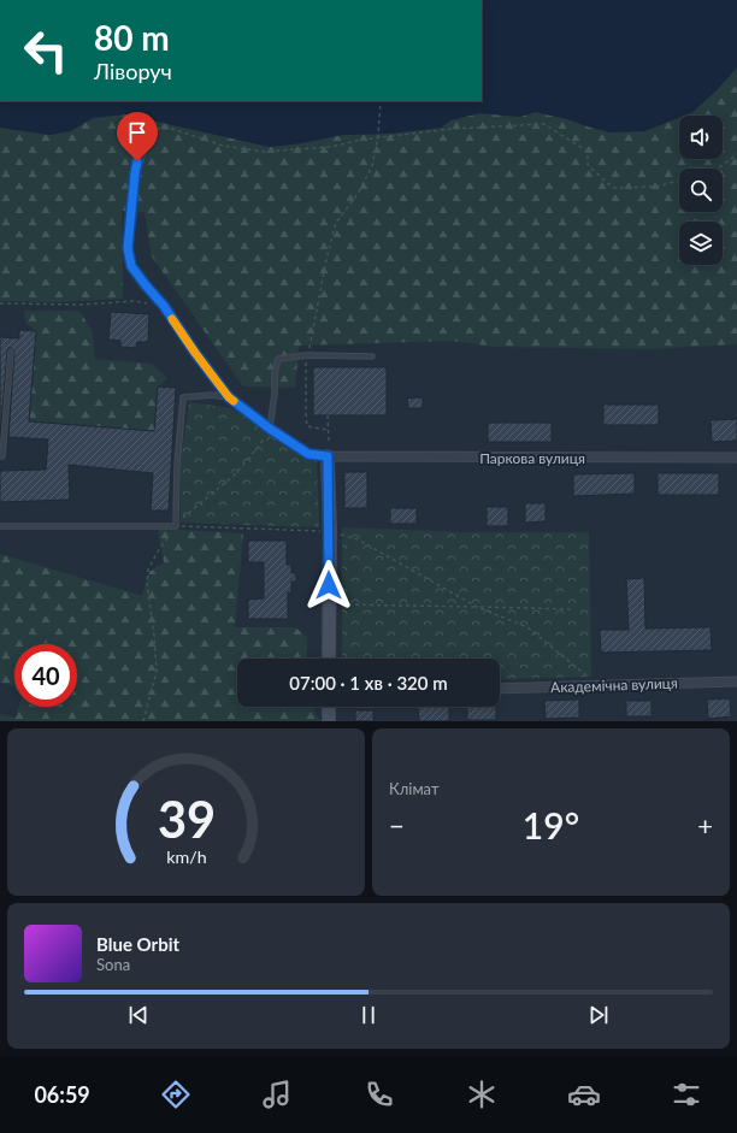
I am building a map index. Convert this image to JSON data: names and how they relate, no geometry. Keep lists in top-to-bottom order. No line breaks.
{"streets":{"street":["Паркова вулиця","Академічна вулиця"]},"page":{"turn":["80 m","Ліворуч"],"limit":"40","trip":"07:00 · 1 хв · 320 m","tile":"Клімат","heat":["−","19°","+"],"song":["Blue Orbit","Sona"],"tabs":"06:59","gauge":["39","km/h"]}}
